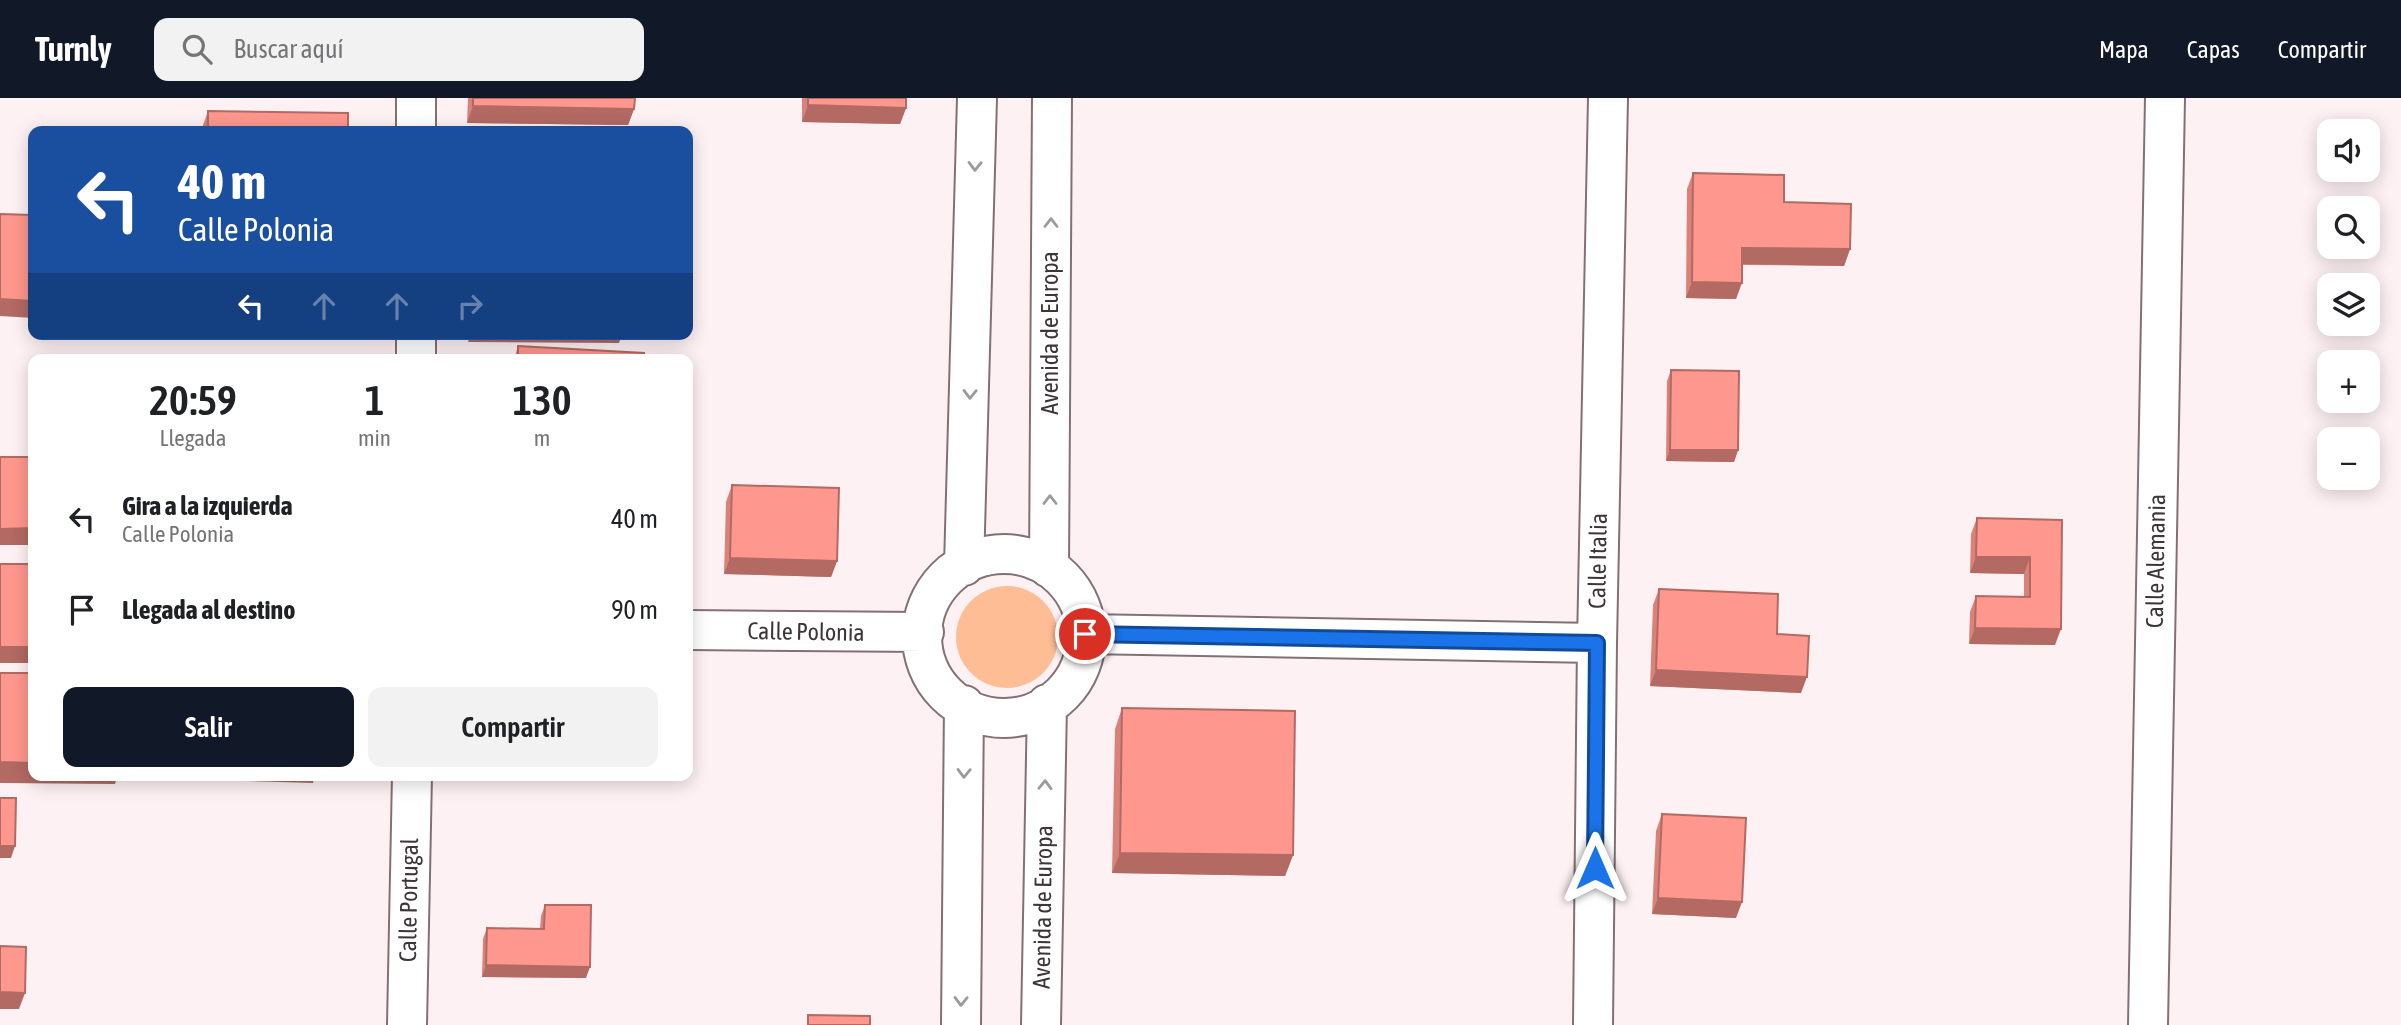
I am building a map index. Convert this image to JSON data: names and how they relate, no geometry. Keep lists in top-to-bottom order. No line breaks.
{"streets":{"street":["Avenida de Europa","Calle Italia","Calle Alemania","Calle Polonia","Calle Portugal"]},"crossings":[["Avenida de Europa","Calle Polonia"]],"page":{"header":"Turnly","search":"Buscar aquí","nav":["Mapa","Capas","Compartir"],"map_buttons":["+","−"],"turn":["40 m","Calle Polonia"],"eta":["20:59","Llegada","1","min","130","m"],"list":[{"name":"Gira a la izquierda","note":"Calle Polonia","value":"40 m"},{"name":"Llegada al destino","value":"90 m"}],"buttons":["Salir","Compartir"]}}
